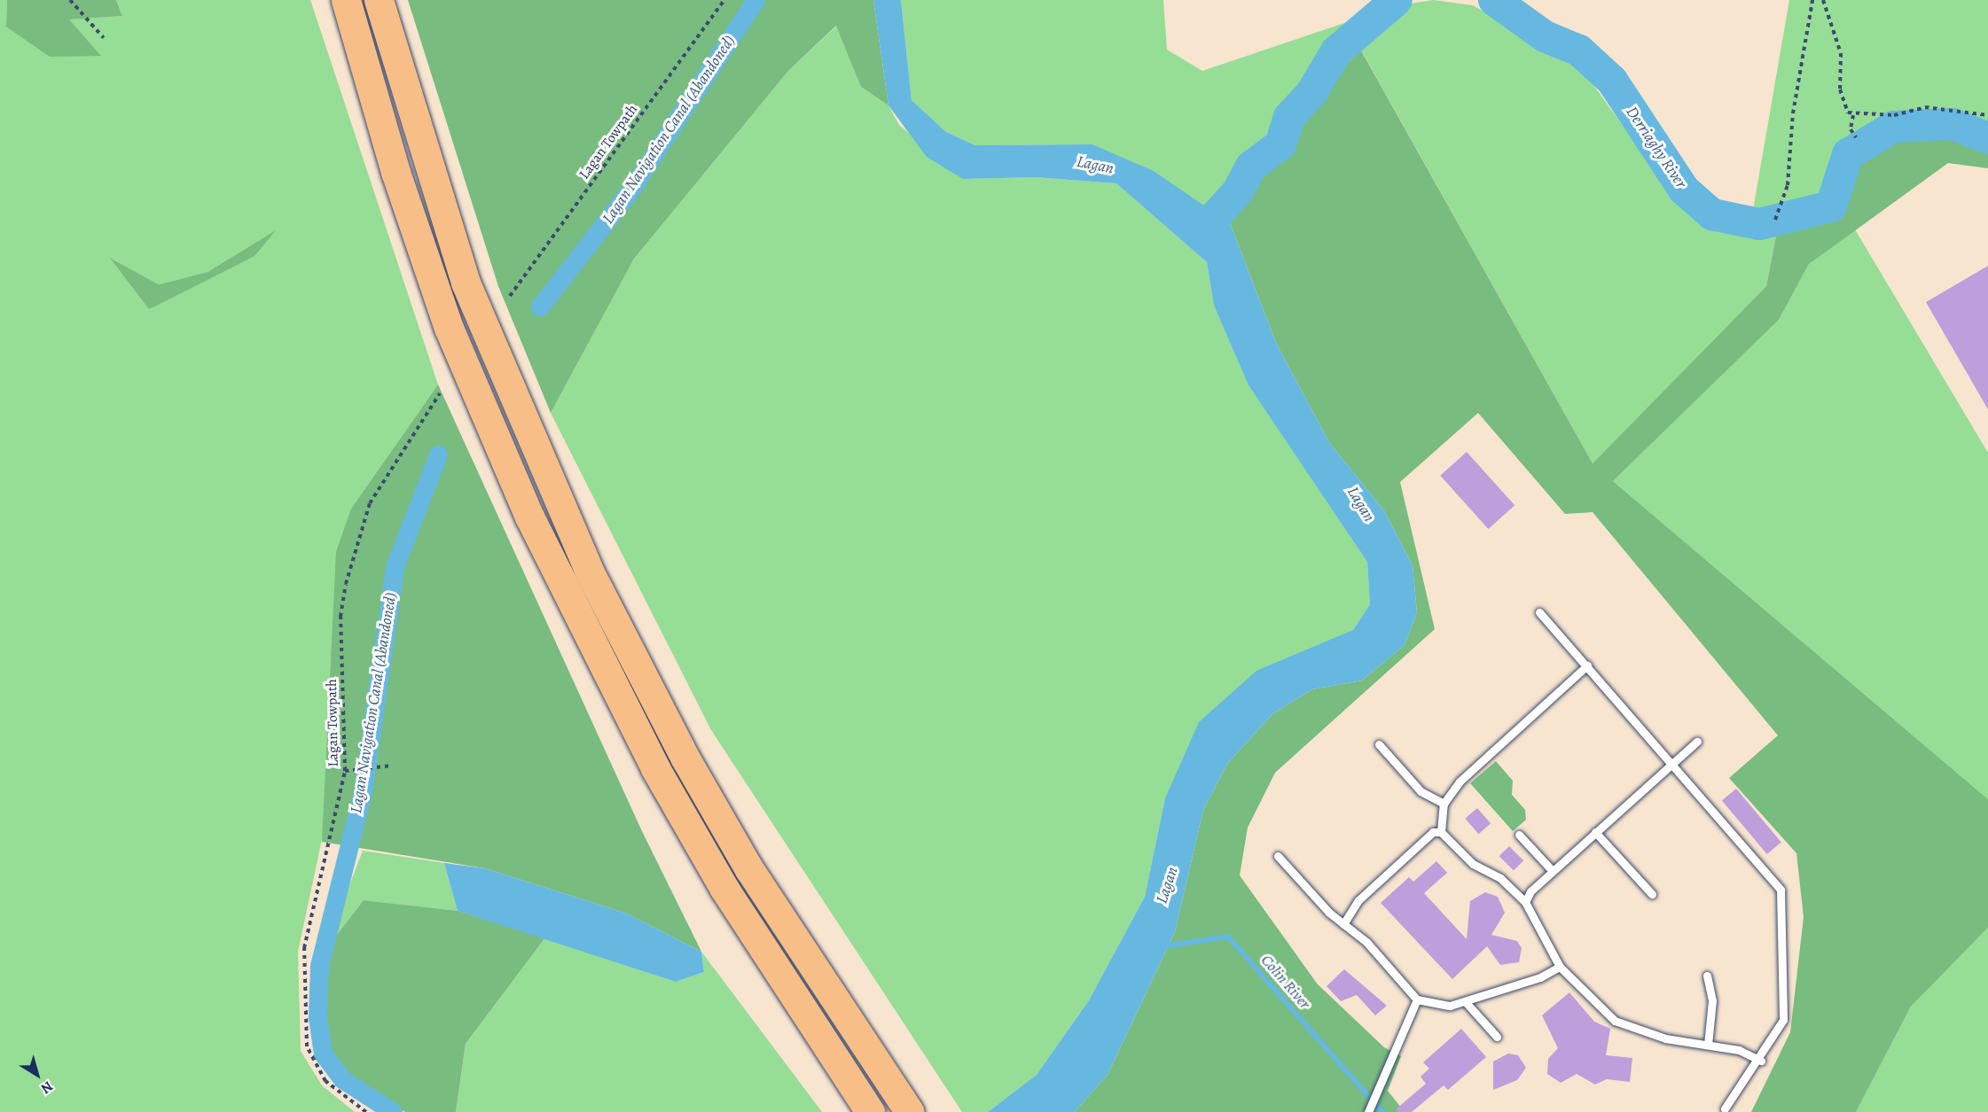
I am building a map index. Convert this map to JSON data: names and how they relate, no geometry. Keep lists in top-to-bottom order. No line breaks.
{"streets":{"path":["Lagan Towpath"]},"water":["Lagan Navigation Canal (Abandoned)","Derriaghy River","Lagan","Colin River"],"north":"bottom right"}
